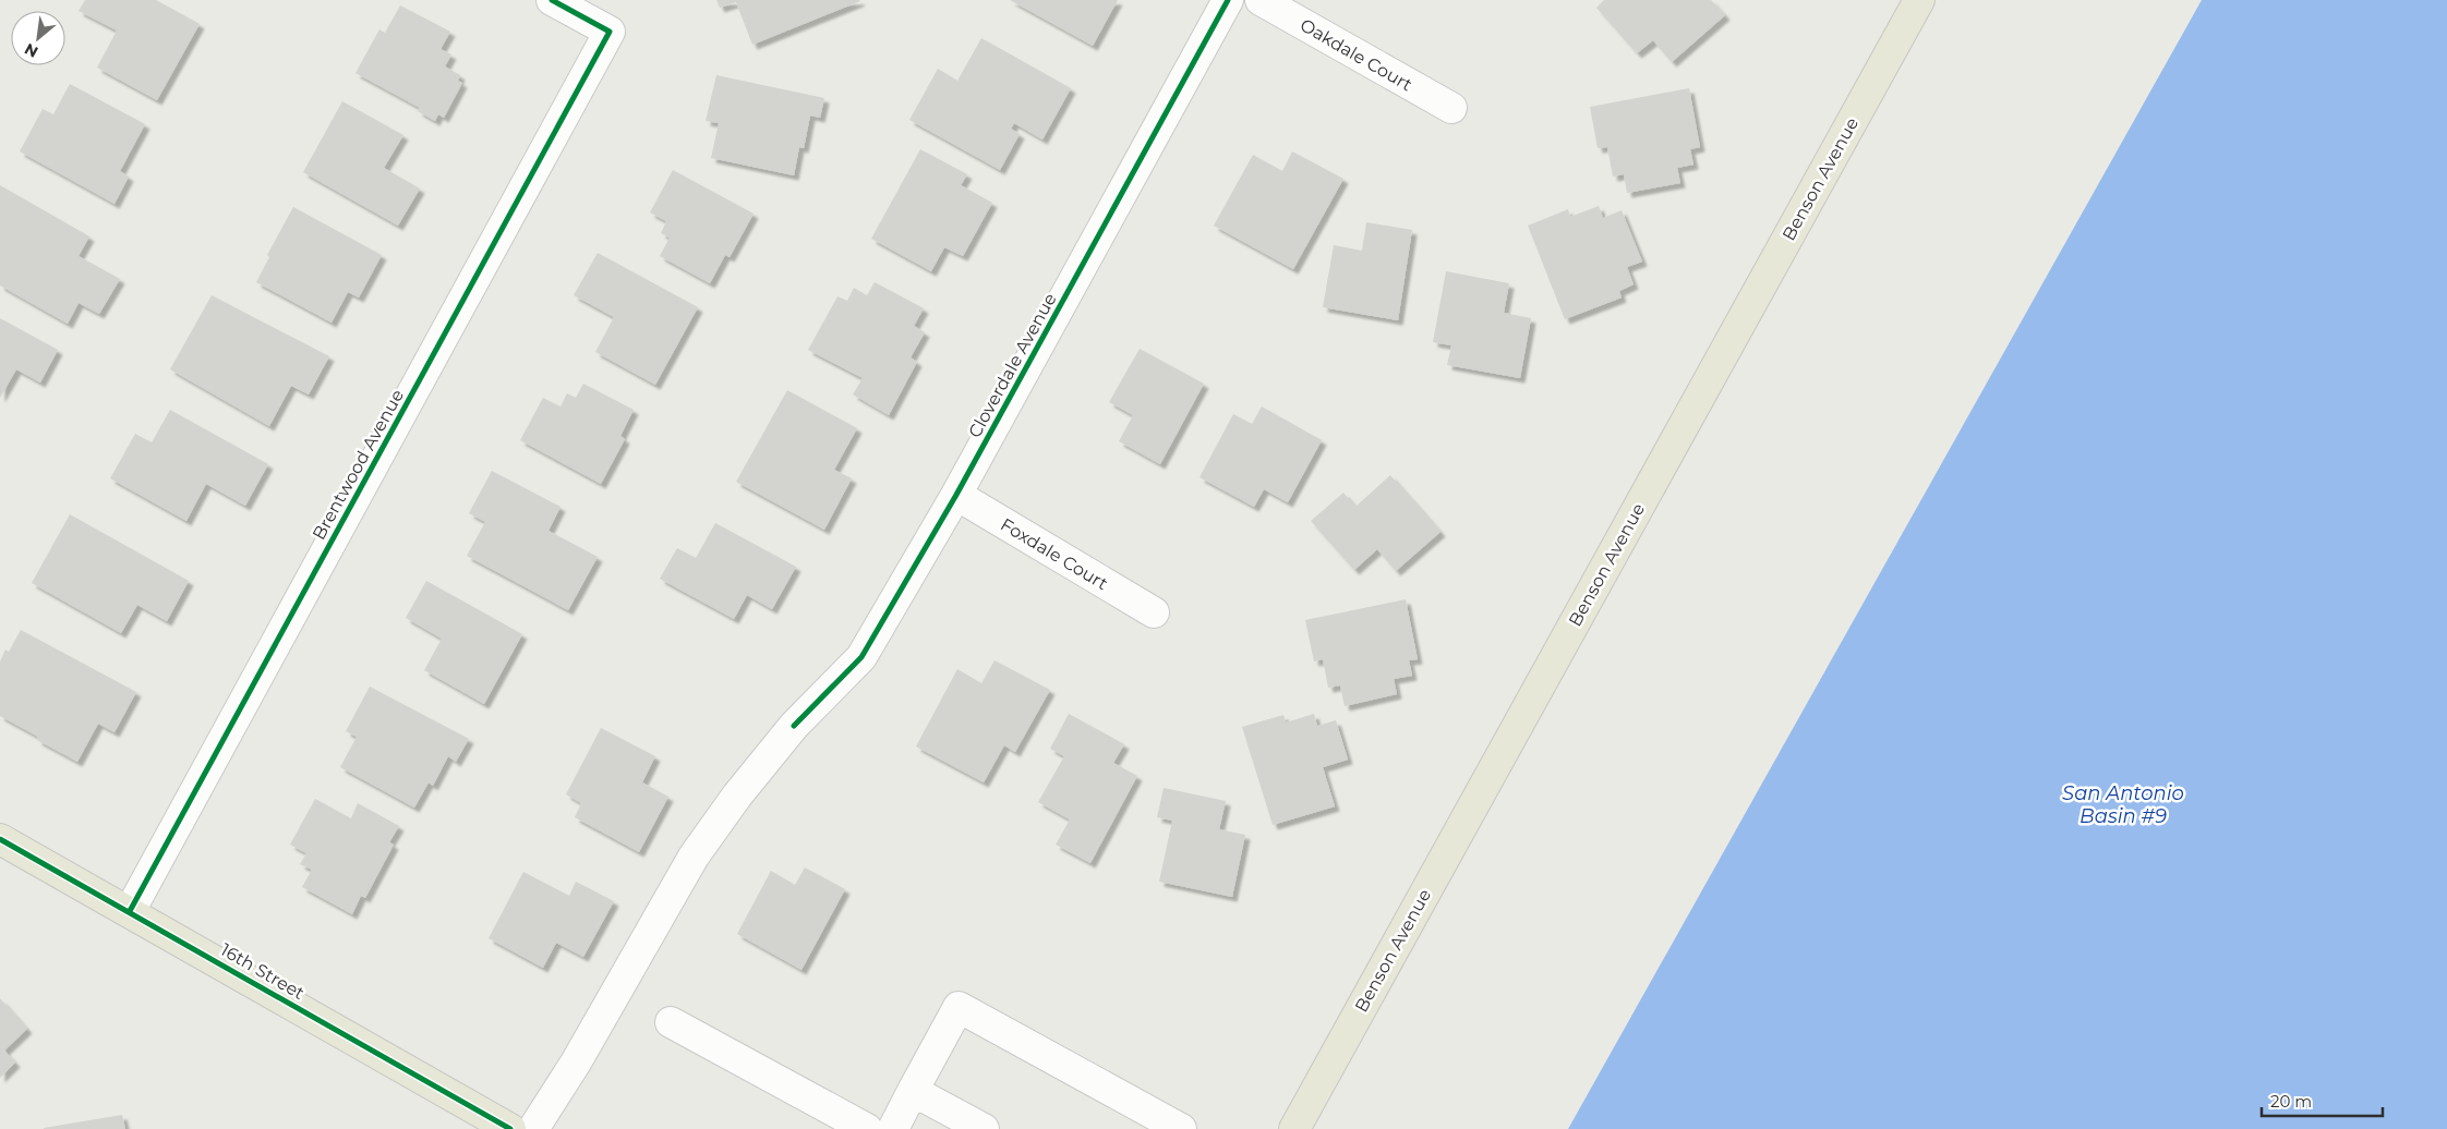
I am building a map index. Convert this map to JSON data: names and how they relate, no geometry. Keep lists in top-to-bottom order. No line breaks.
{"streets":{"main road":["Benson Avenue","16th Street"],"street":["Oakdale Court","Cloverdale Avenue","Brentwood Avenue","Foxdale Court"]},"crossings":[["Cloverdale Avenue","Foxdale Court"],["Brentwood Avenue","16th Street"]],"water":["San Antonio Basin #9"],"scale_bar":"20 m","north":"bottom left"}
